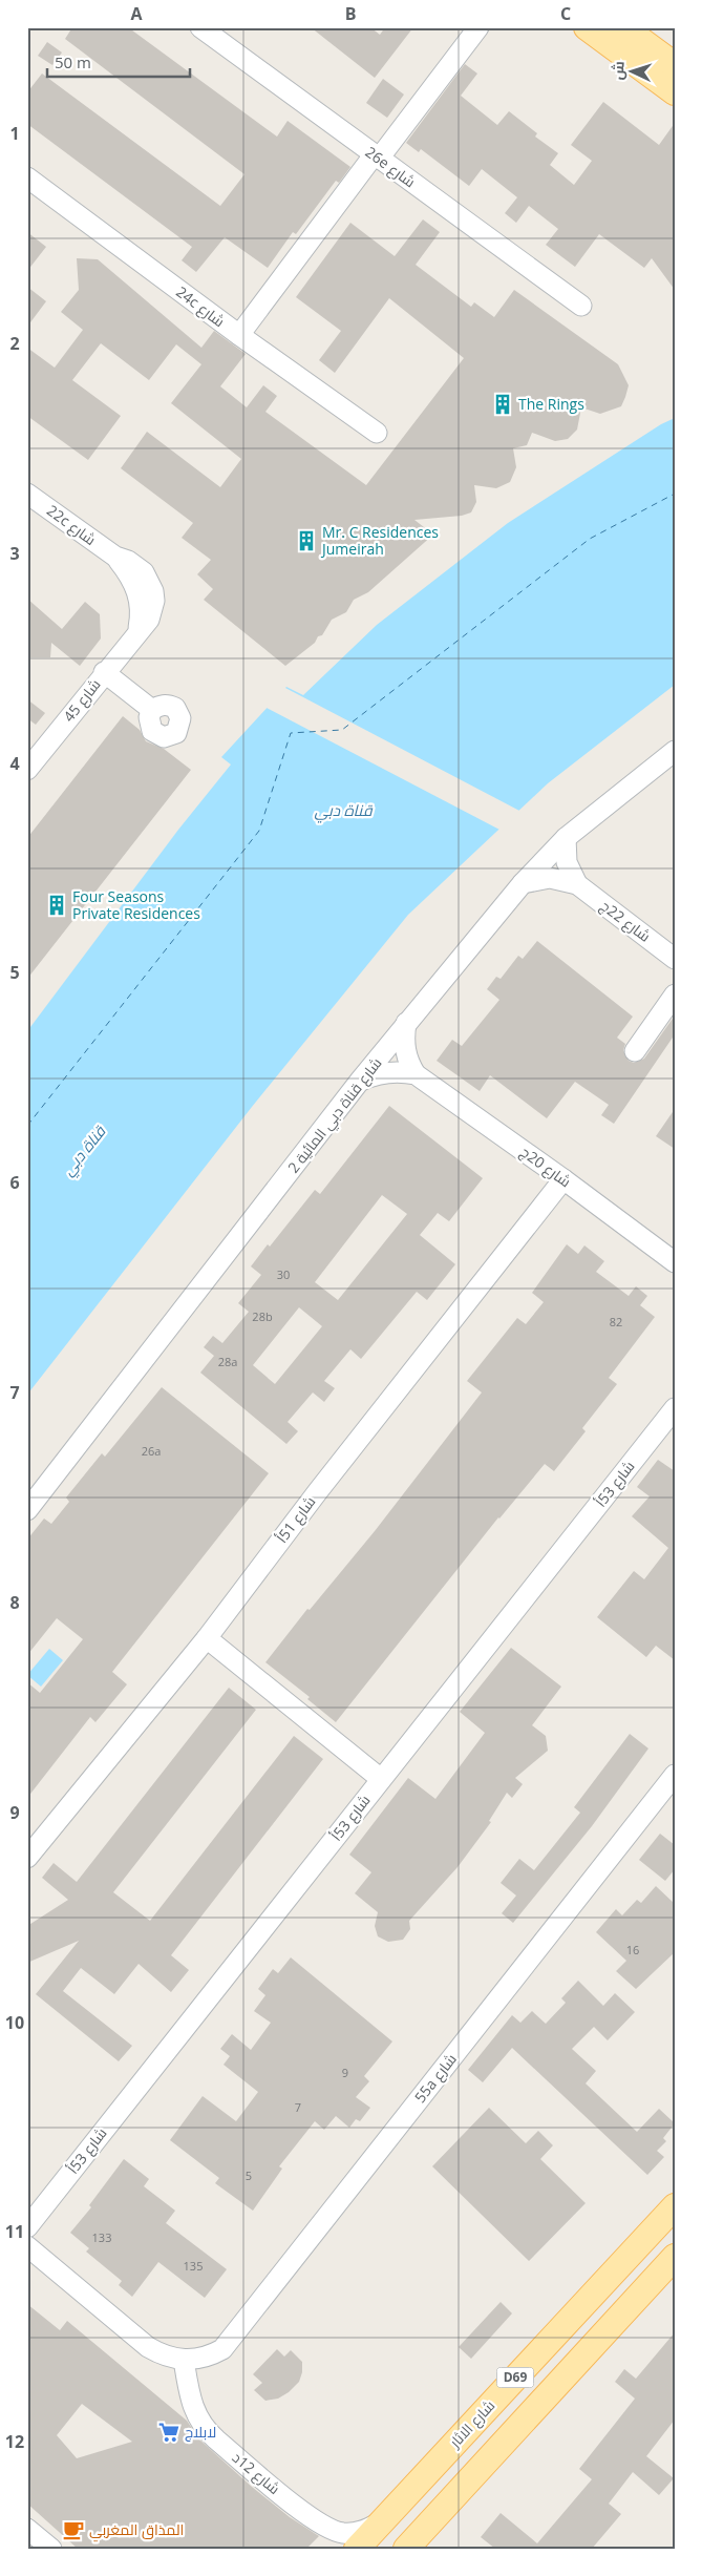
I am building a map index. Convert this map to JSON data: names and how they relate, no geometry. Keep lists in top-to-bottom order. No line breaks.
{"streets":{"main road":["D69","شارع الاثار"],"street":["26e شارع","24c شارع","22c شارع","شارع 45","شارع 22ج","شارع قناة دبي المائية 2","شارع 20ج","شارع 53أ","شارع 51أ","55a شارع","شارع 12د"]},"crossings":[["22c شارع","شارع 45"],["شارع 22ج","شارع قناة دبي المائية 2"],["شارع 20ج","شارع 51أ"],["55a شارع","شارع 12د"],["شارع الاثار","شارع 12د"]],"water":["قناة دبي"],"places":{"building":["The Rings","Mr. C Residences Jumeirah","Four Seasons Private Residences"],"supermarket":["لابلاج"],"cafe":["المذاق المغربي"]},"house_numbers":["30","28b","82","28a","26a","16","9","7","5","133","135"],"scale_bar":"50 m","north":"left","grid":{"columns":["A","B","C"],"rows":["1","2","3","4","5","6","7","8","9","10","11","12"]}}
